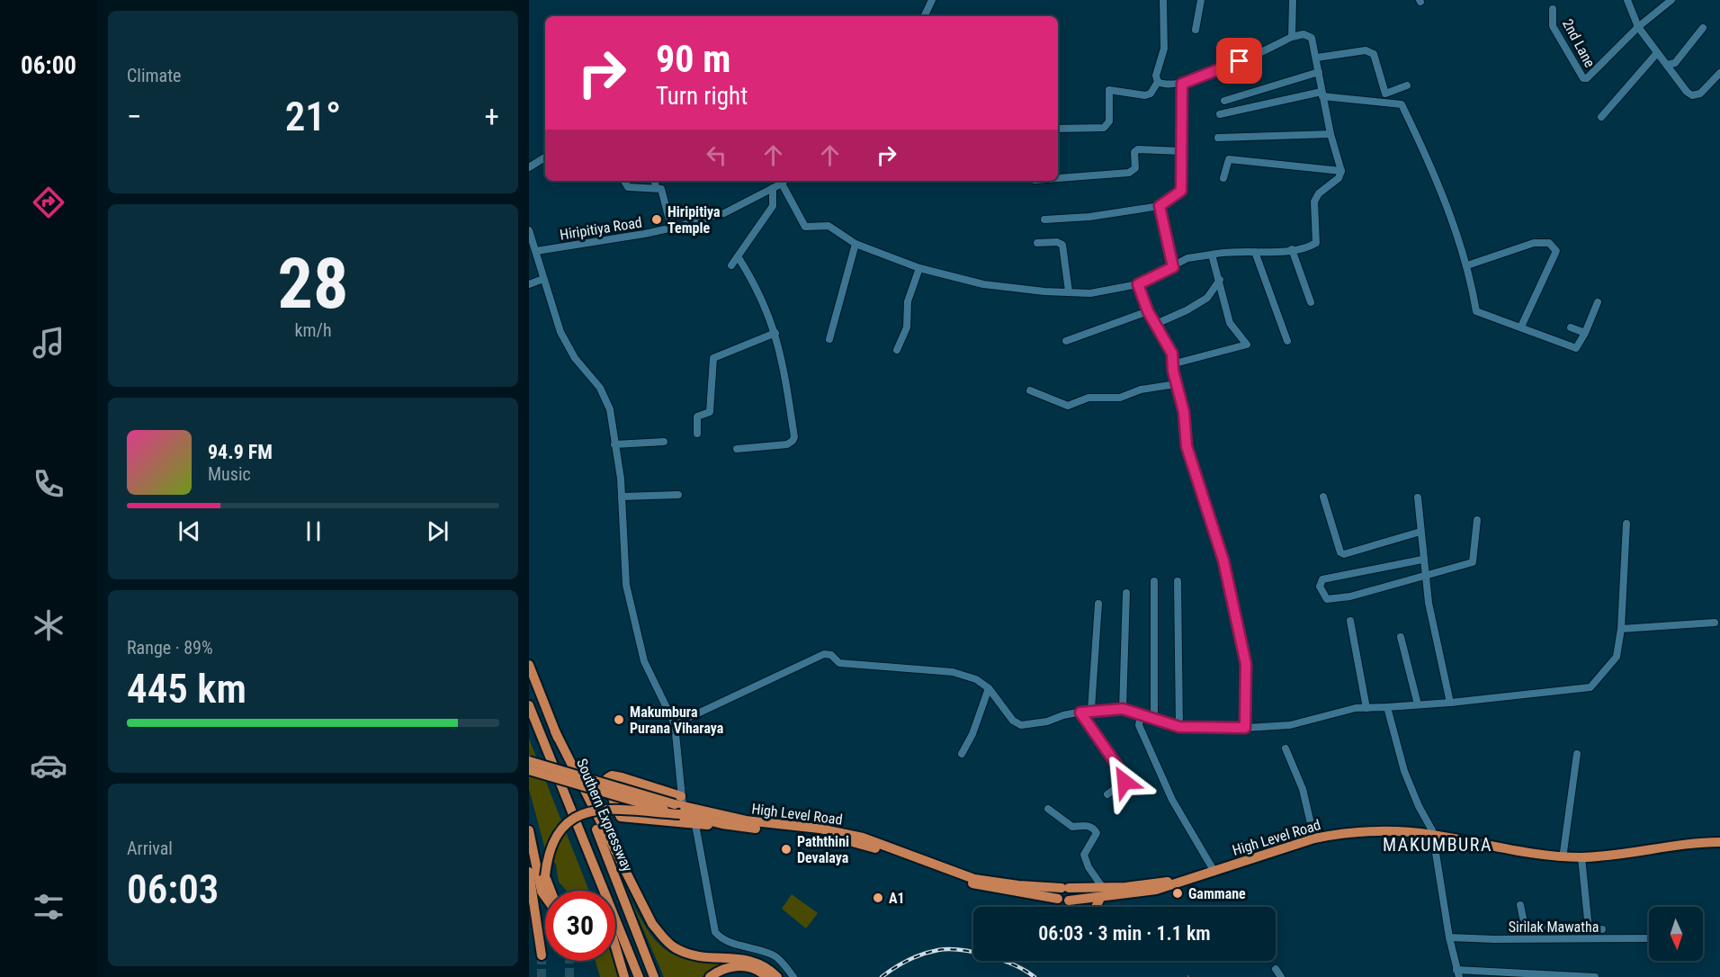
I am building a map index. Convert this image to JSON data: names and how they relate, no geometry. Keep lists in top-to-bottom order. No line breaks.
{"streets":{"highway":["High Level Road","Southern Expressway"],"street":["2nd Lane","Hiripitiya Road","Sirilak Mawatha"]},"districts":["MAKUMBURA"],"places":["Hiripitiya Temple","Makumbura Purana Viharaya","Paththini Devalaya","Gammane","A1"],"north":"bottom","page":{"tabs":"06:00","tile":["Climate",["28","km/h"],["Range · 89%","445 km"],["Arrival","06:03"]],"turn":["90 m","Turn right"],"heat":["−","21°","+"],"song":["94.9 FM","Music"],"limit":"30","trip":"06:03 · 3 min · 1.1 km"}}
